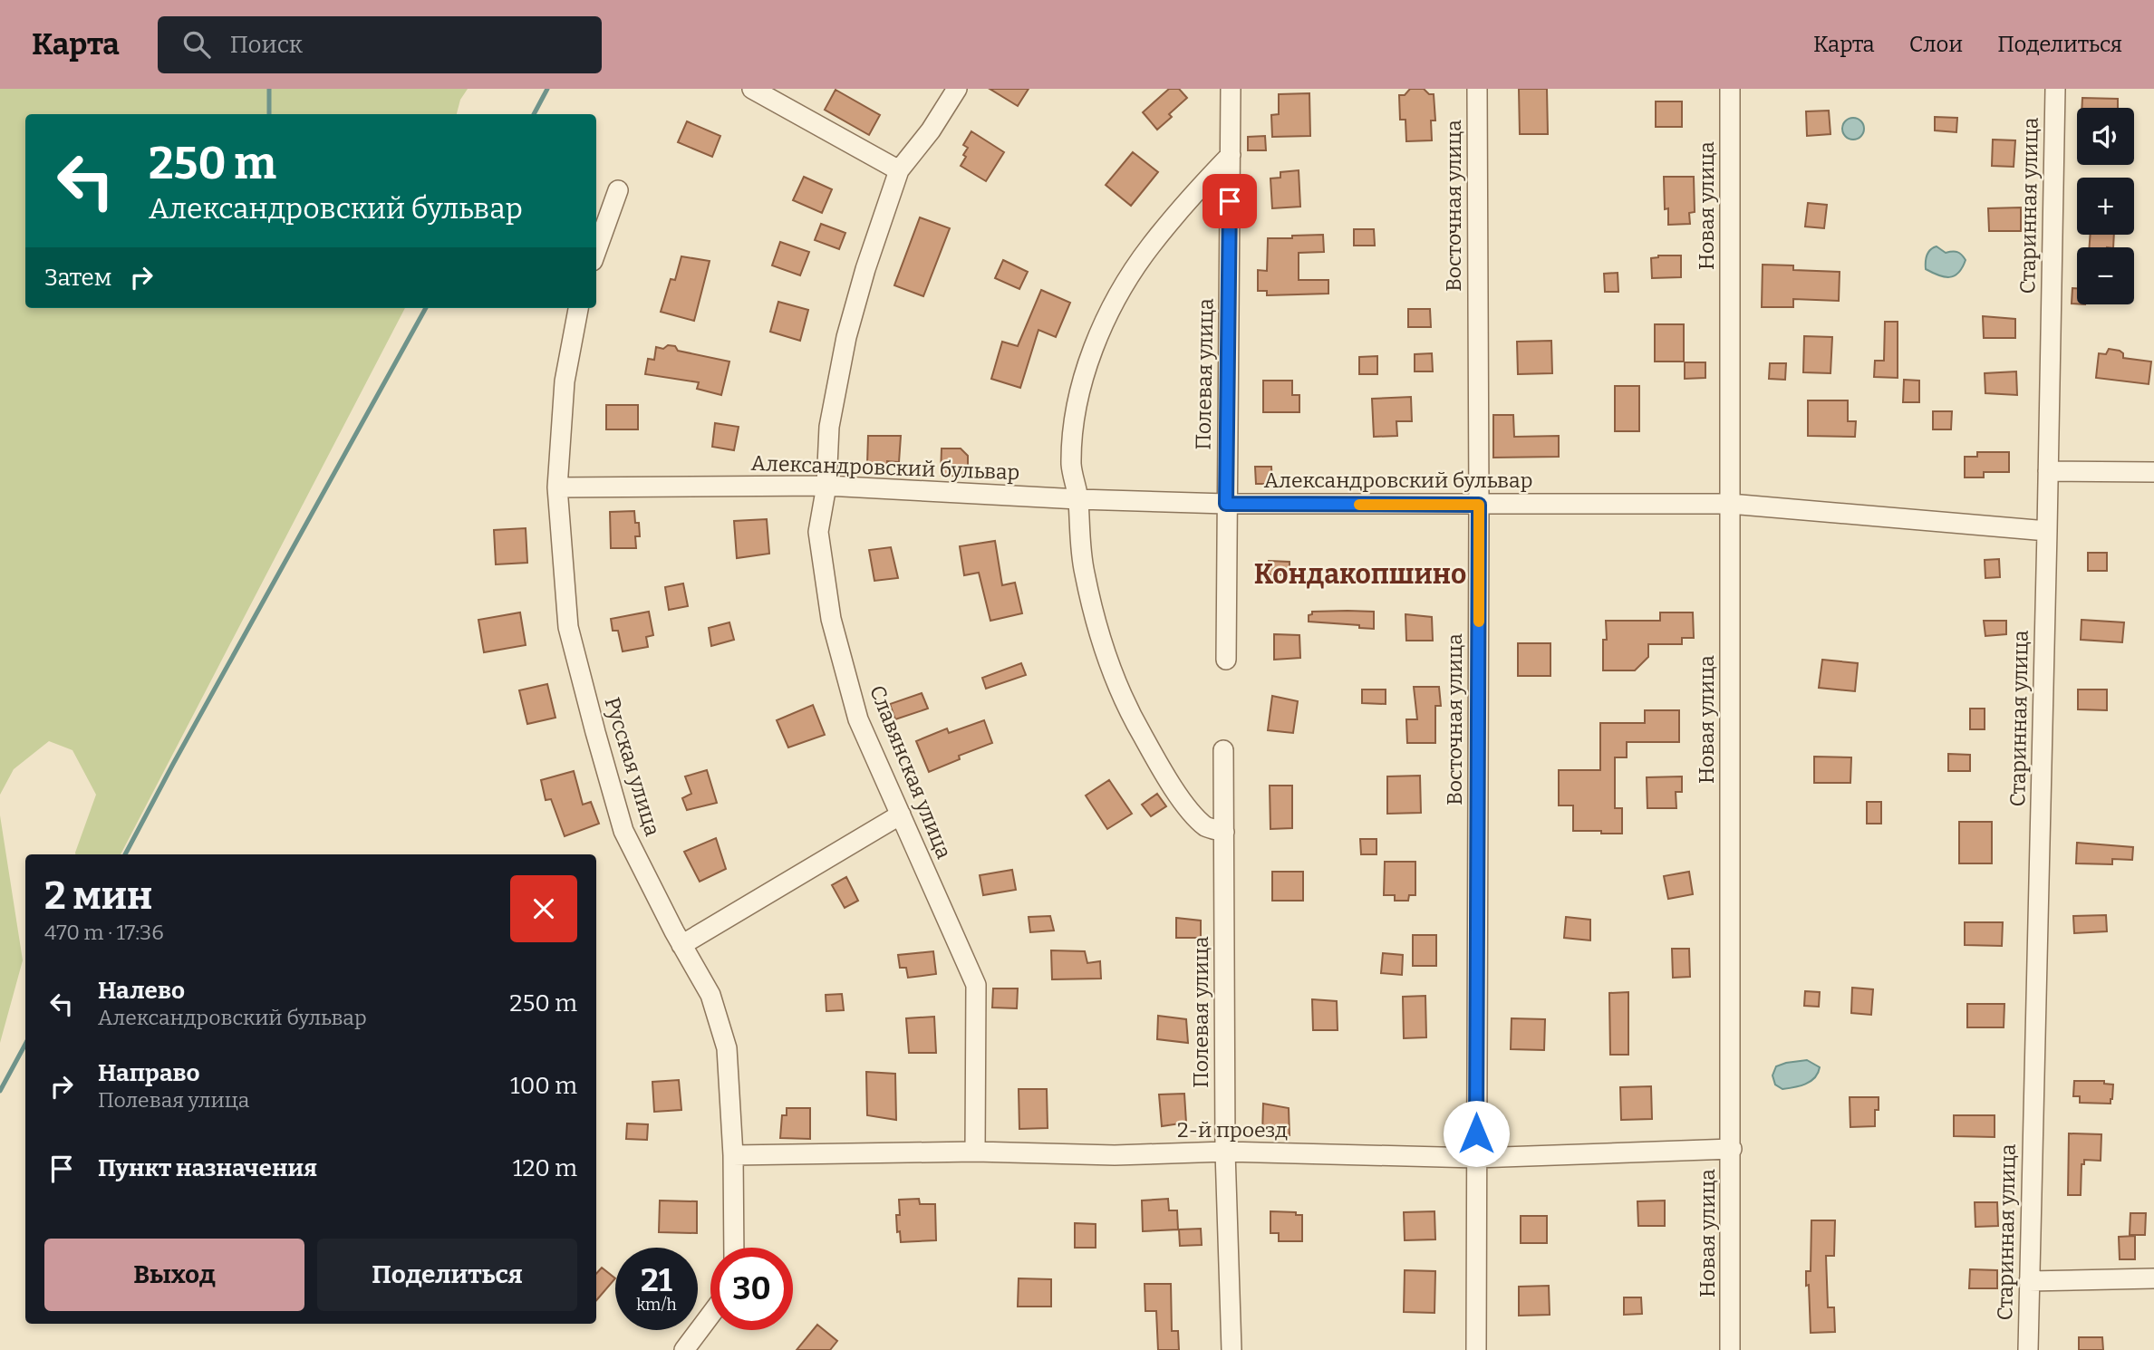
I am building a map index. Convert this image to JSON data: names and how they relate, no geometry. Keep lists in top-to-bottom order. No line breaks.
{"streets":{"street":["Восточная улица","Новая улица","Старинная улица","Полевая улица","Александровский бульвар","Русская улица","Славянская улица","2-й проезд"]},"crossings":[["Восточная улица","Александровский бульвар"],["Восточная улица","2-й проезд"],["Новая улица","Александровский бульвар"],["Новая улица","2-й проезд"],["Старинная улица","Александровский бульвар"],["Полевая улица","Александровский бульвар"],["Полевая улица","2-й проезд"],["Александровский бульвар","Русская улица"],["Александровский бульвар","Славянская улица"],["Русская улица","2-й проезд"],["Славянская улица","2-й проезд"]],"districts":["Кондакопшино"],"page":{"header":"Карта","search":"Поиск","nav":["Карта","Слои","Поделиться"],"map_buttons":["+","−"],"turn":["250 m","Александровский бульвар"],"then":"Затем","heading":["2 мин","470 m · 17:36"],"list":[{"name":"Налево","note":"Александровский бульвар","value":"250 m"},{"name":"Направо","note":"Полевая улица","value":"100 m"},{"name":"Пункт назначения","value":"120 m"}],"buttons":["Выход","Поделиться"],"speed":"21 km/h","limit":"30"}}
